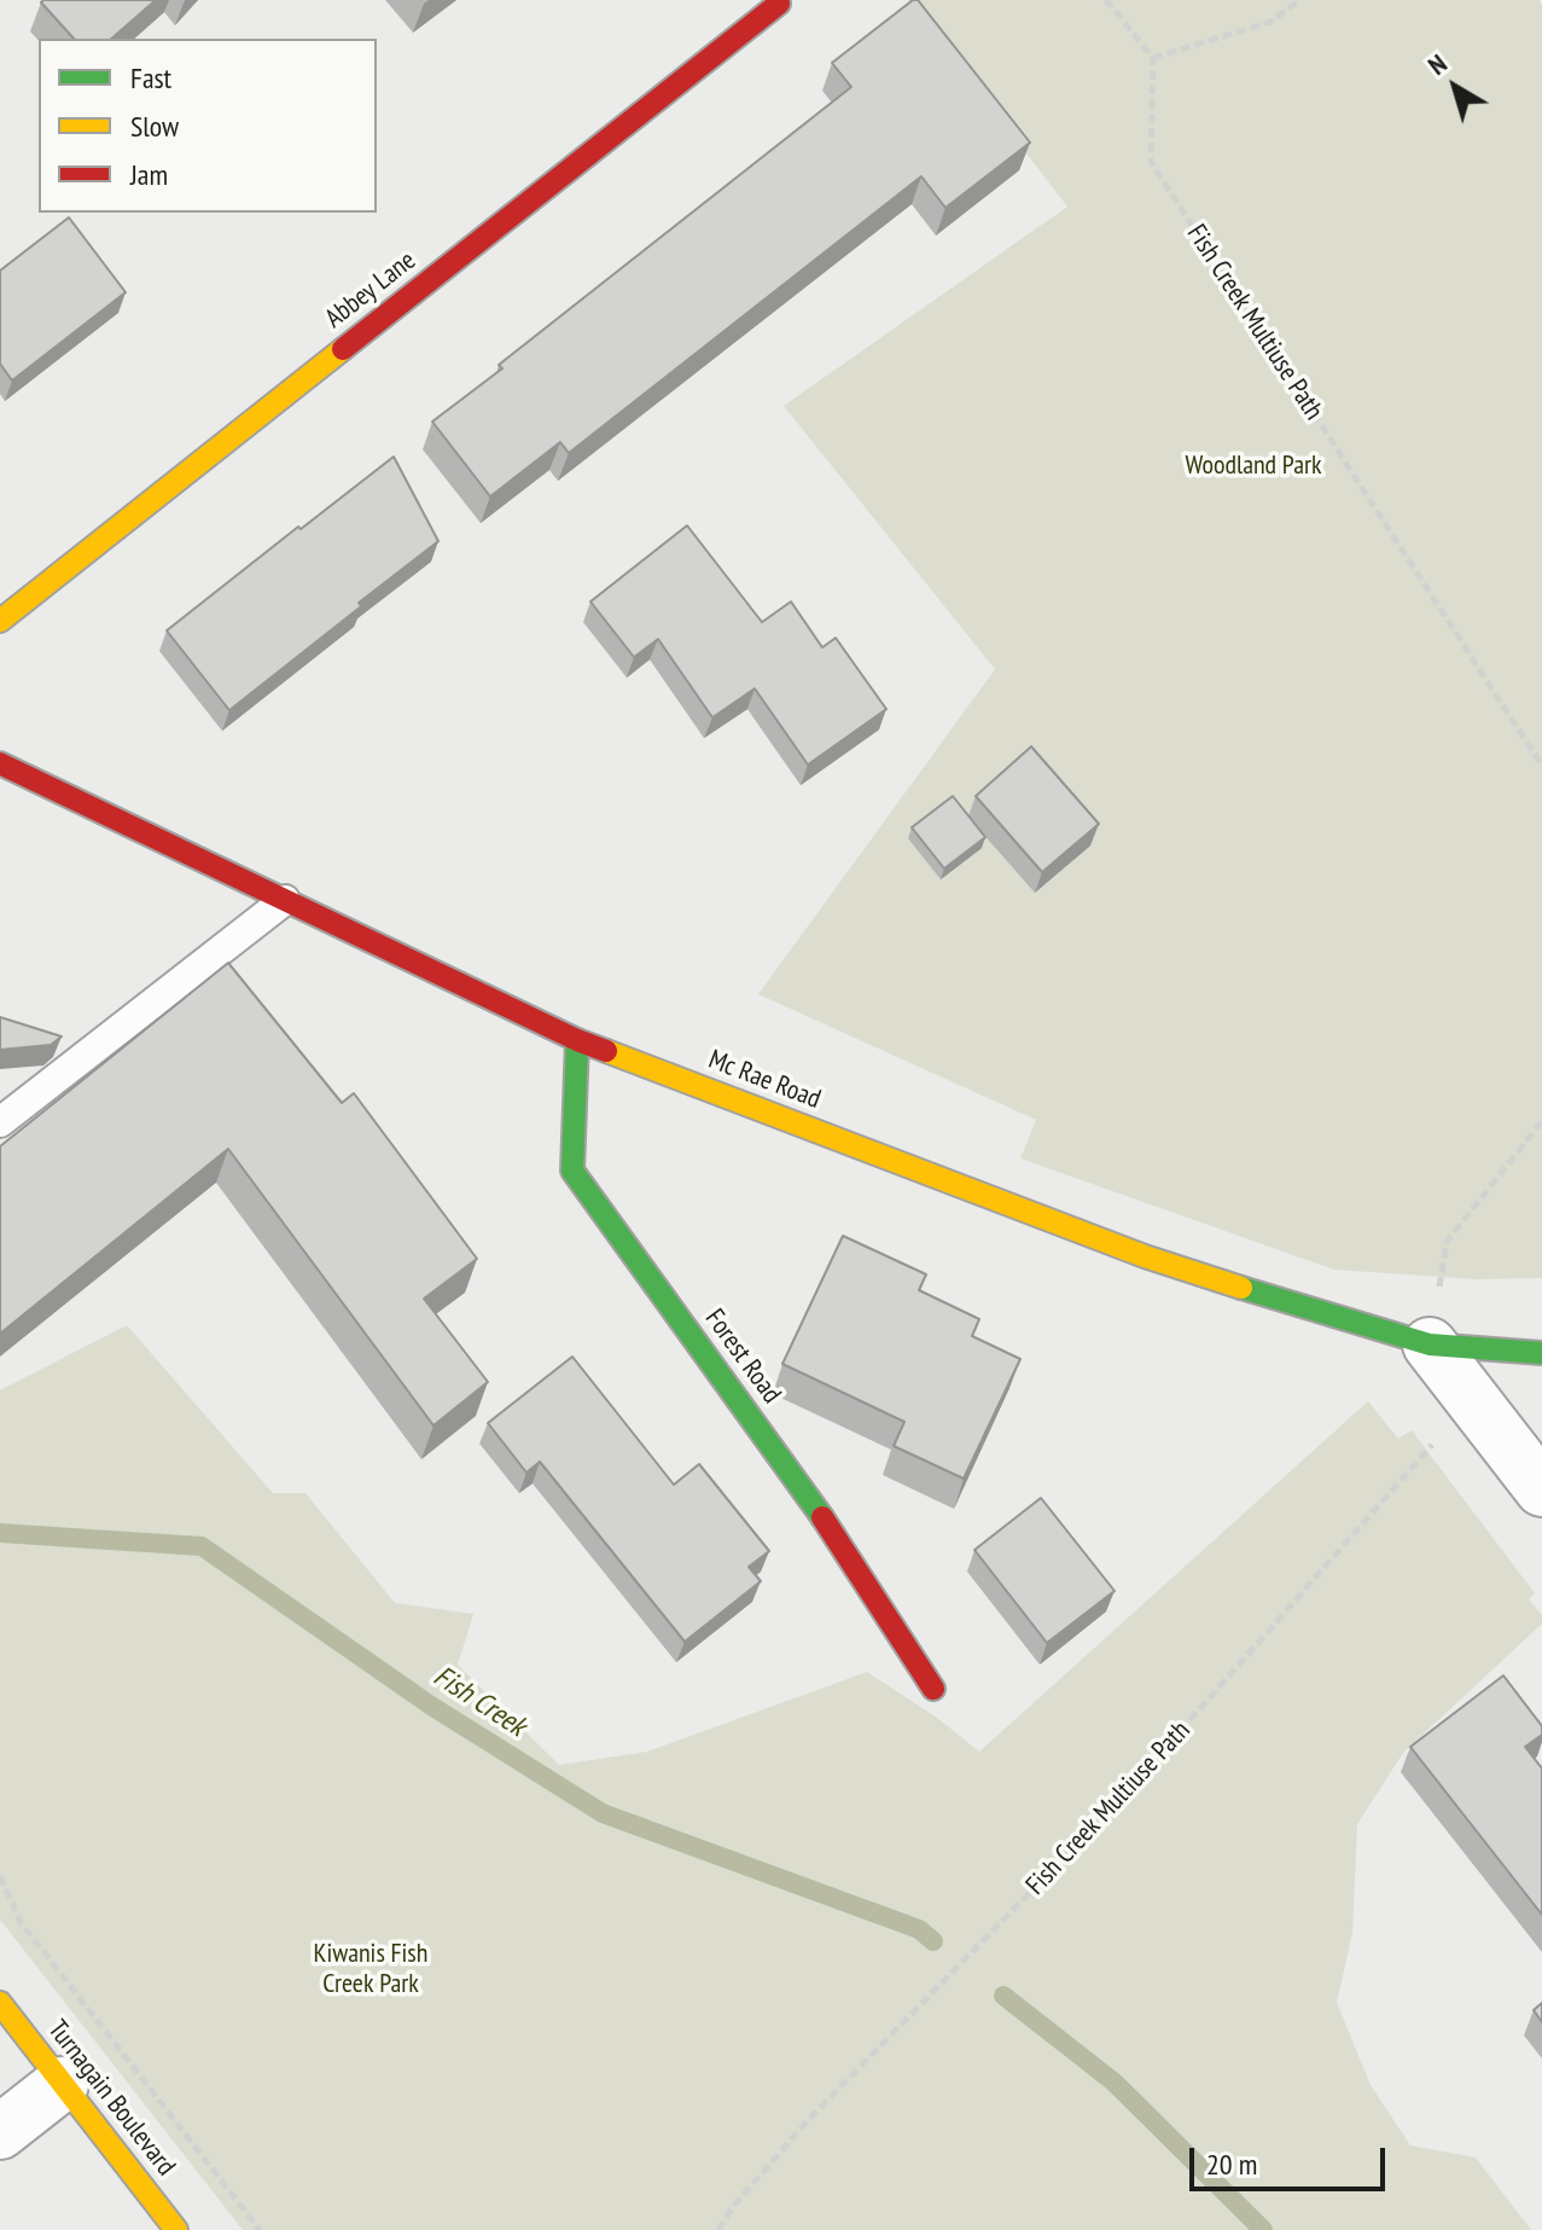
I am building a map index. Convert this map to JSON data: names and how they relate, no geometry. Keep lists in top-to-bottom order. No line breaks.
{"streets":{"street":["Abbey Lane","Mc Rae Road","Forest Road","Turnagain Boulevard"],"path":["Fish Creek Multiuse Path"]},"crossings":[["Mc Rae Road","Forest Road"]],"water":["Fish Creek"],"parks":["Woodland Park","Kiwanis Fish Creek Park"],"legend":["Fast","Slow","Jam"],"scale_bar":"20 m","north":"top left"}
